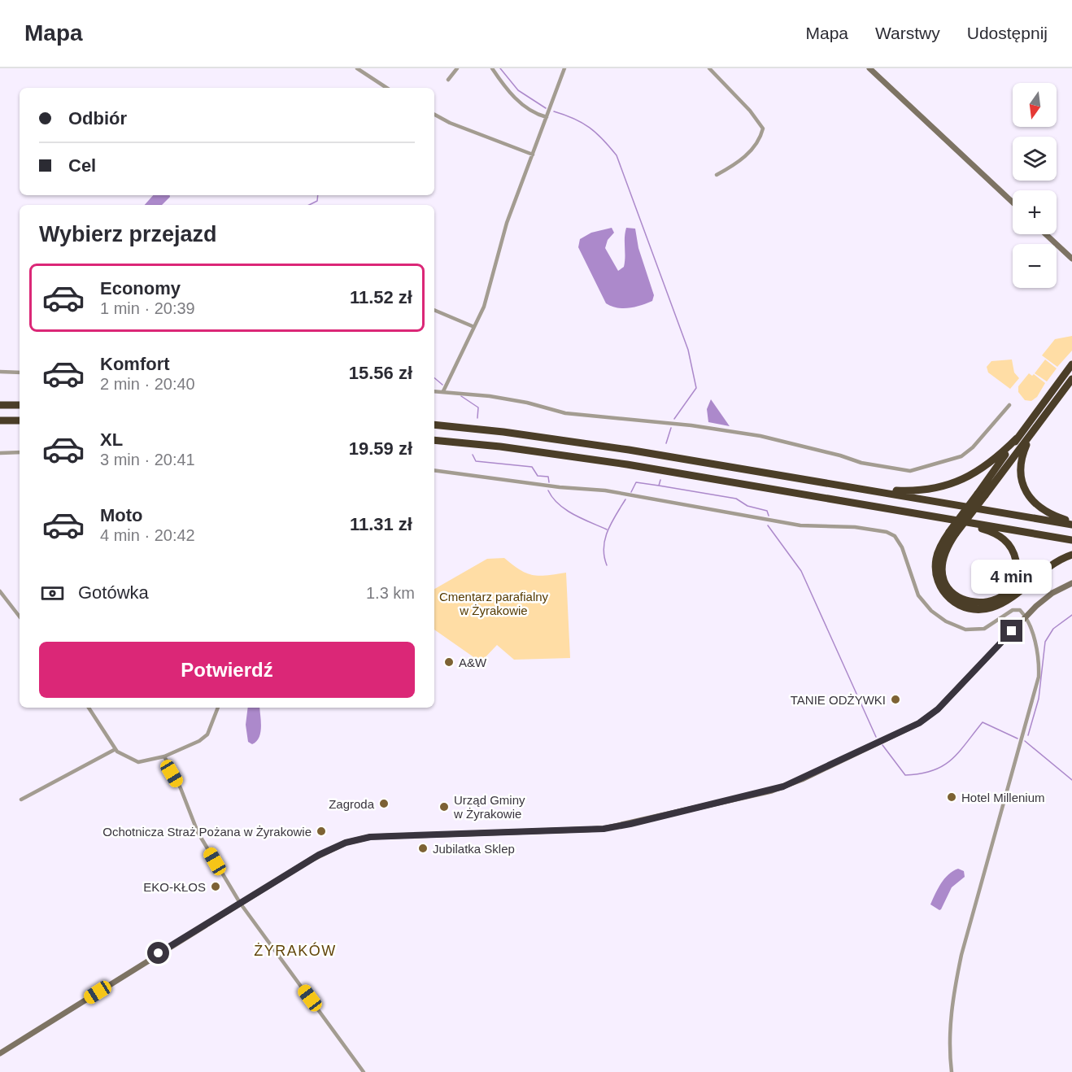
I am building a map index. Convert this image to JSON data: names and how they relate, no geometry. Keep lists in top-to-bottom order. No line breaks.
{"districts":["ŻYRAKÓW"],"parks":["Cmentarz parafialny w Żyrakowie"],"places":["A&W","TANIE ODŻYWKI","Hotel Millenium","Zagroda","Urząd Gminy w Żyrakowie","Ochotnicza Straż Pożana w Żyrakowie","Jubilatka Sklep","EKO-KŁOS"],"north":"bottom","page":{"header":"Mapa","nav":["Mapa","Warstwy","Udostępnij"],"map_buttons":["+","−"],"banner":["Odbiór","Cel"],"heading":"Wybierz przejazd","list":[{"name":"Economy","note":"1 min · 20:39","value":"11.52 zł"},{"name":"Komfort","note":"2 min · 20:40","value":"15.56 zł"},{"name":"XL","note":"3 min · 20:41","value":"19.59 zł"},{"name":"Moto","note":"4 min · 20:42","value":"11.31 zł"}],"bubble":"4 min","pay":["Gotówka","1.3 km"],"buttons":"Potwierdź"}}
